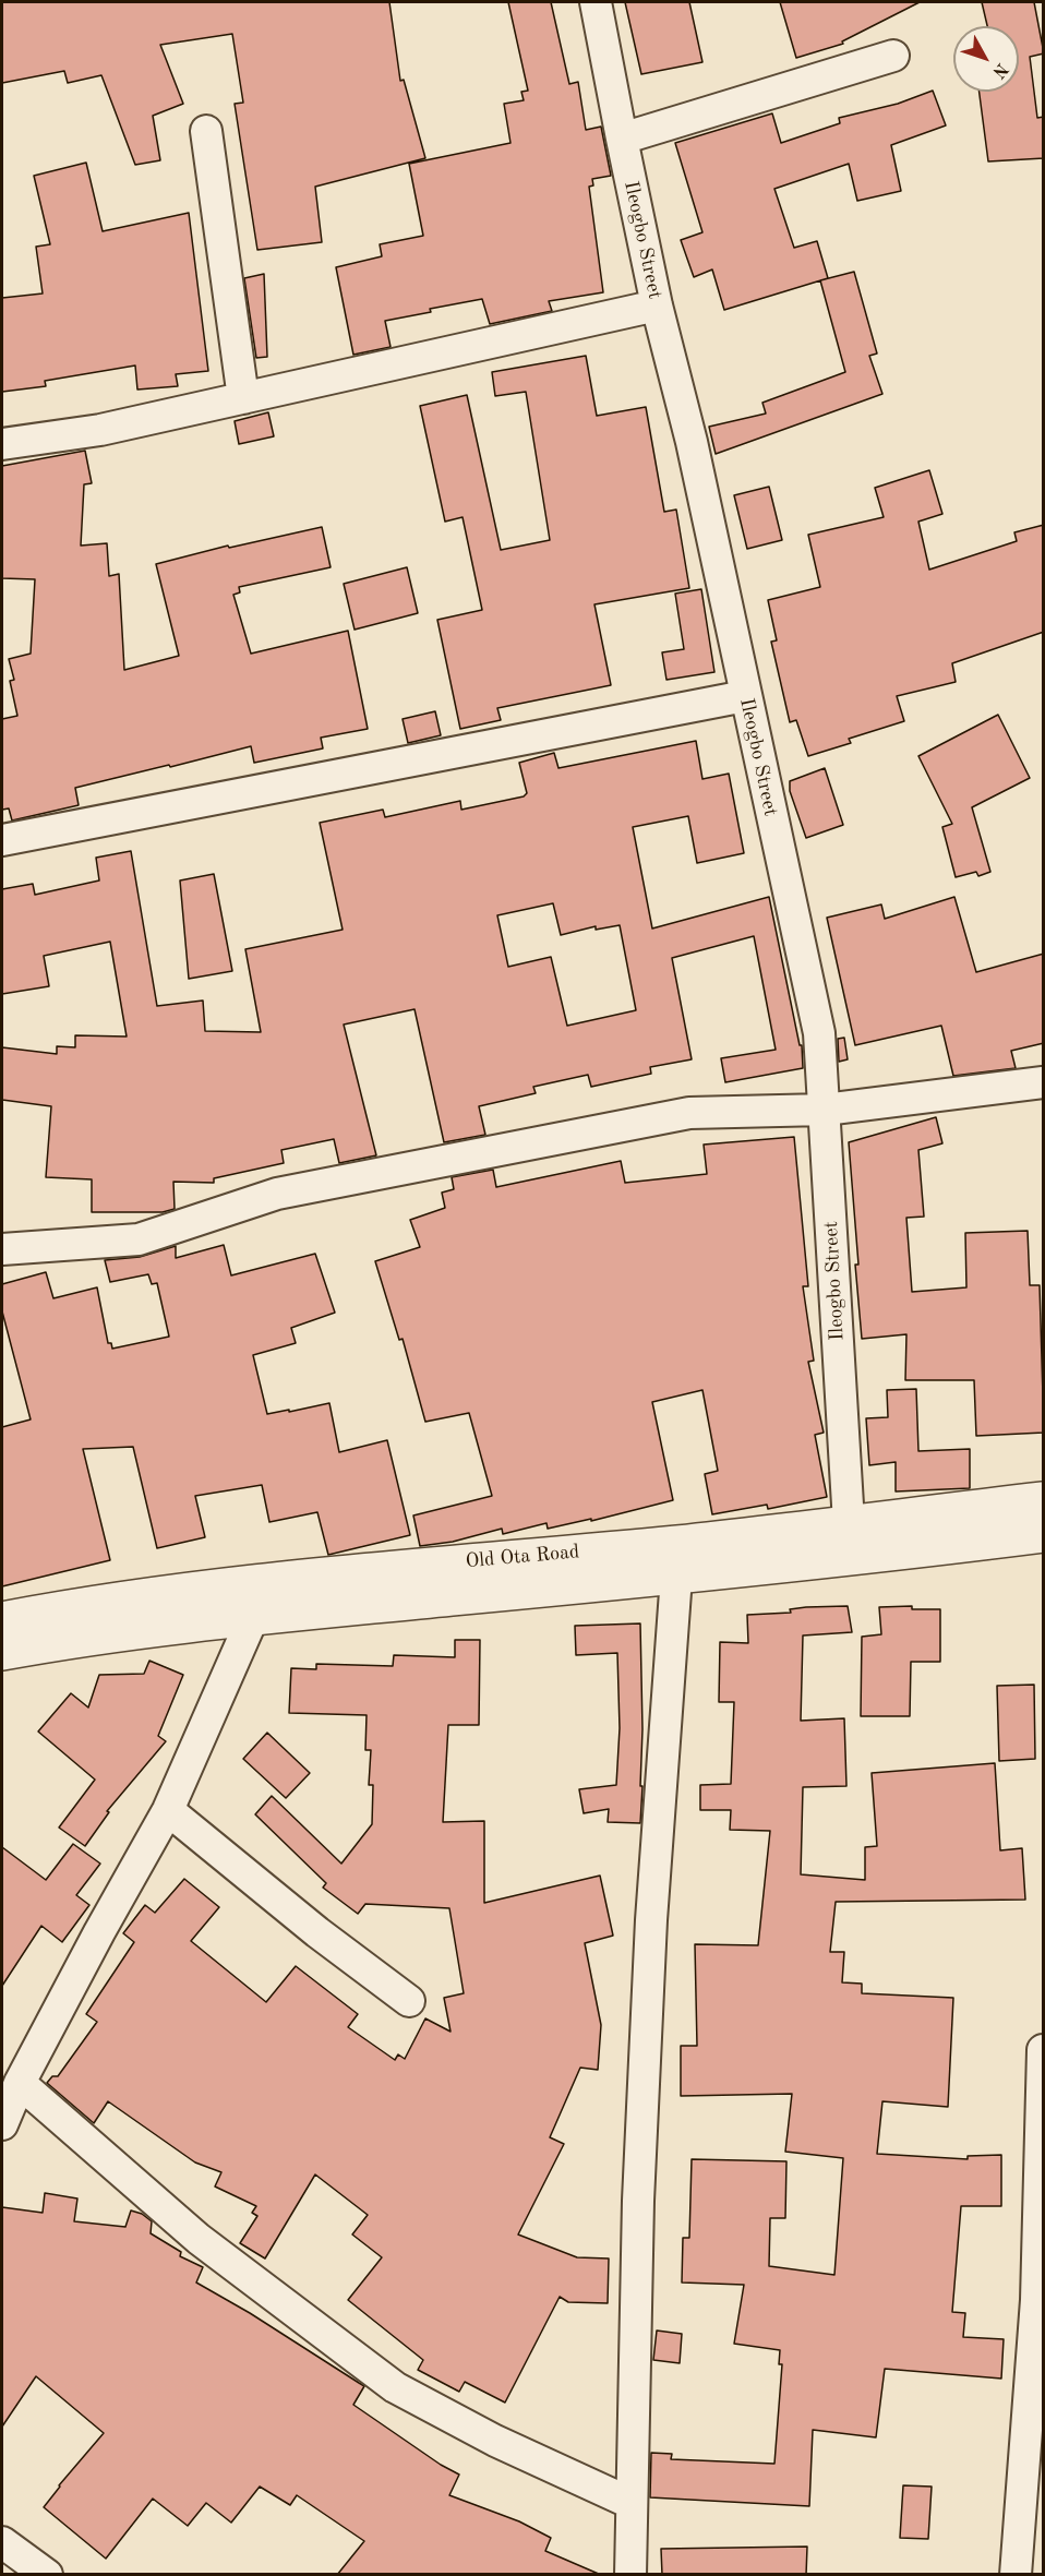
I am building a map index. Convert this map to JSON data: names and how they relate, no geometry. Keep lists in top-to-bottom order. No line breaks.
{"streets":{"street":["Ileogbo Street","Old Ota Road"]},"crossings":[["Ileogbo Street","Old Ota Road"]],"north":"bottom right"}
